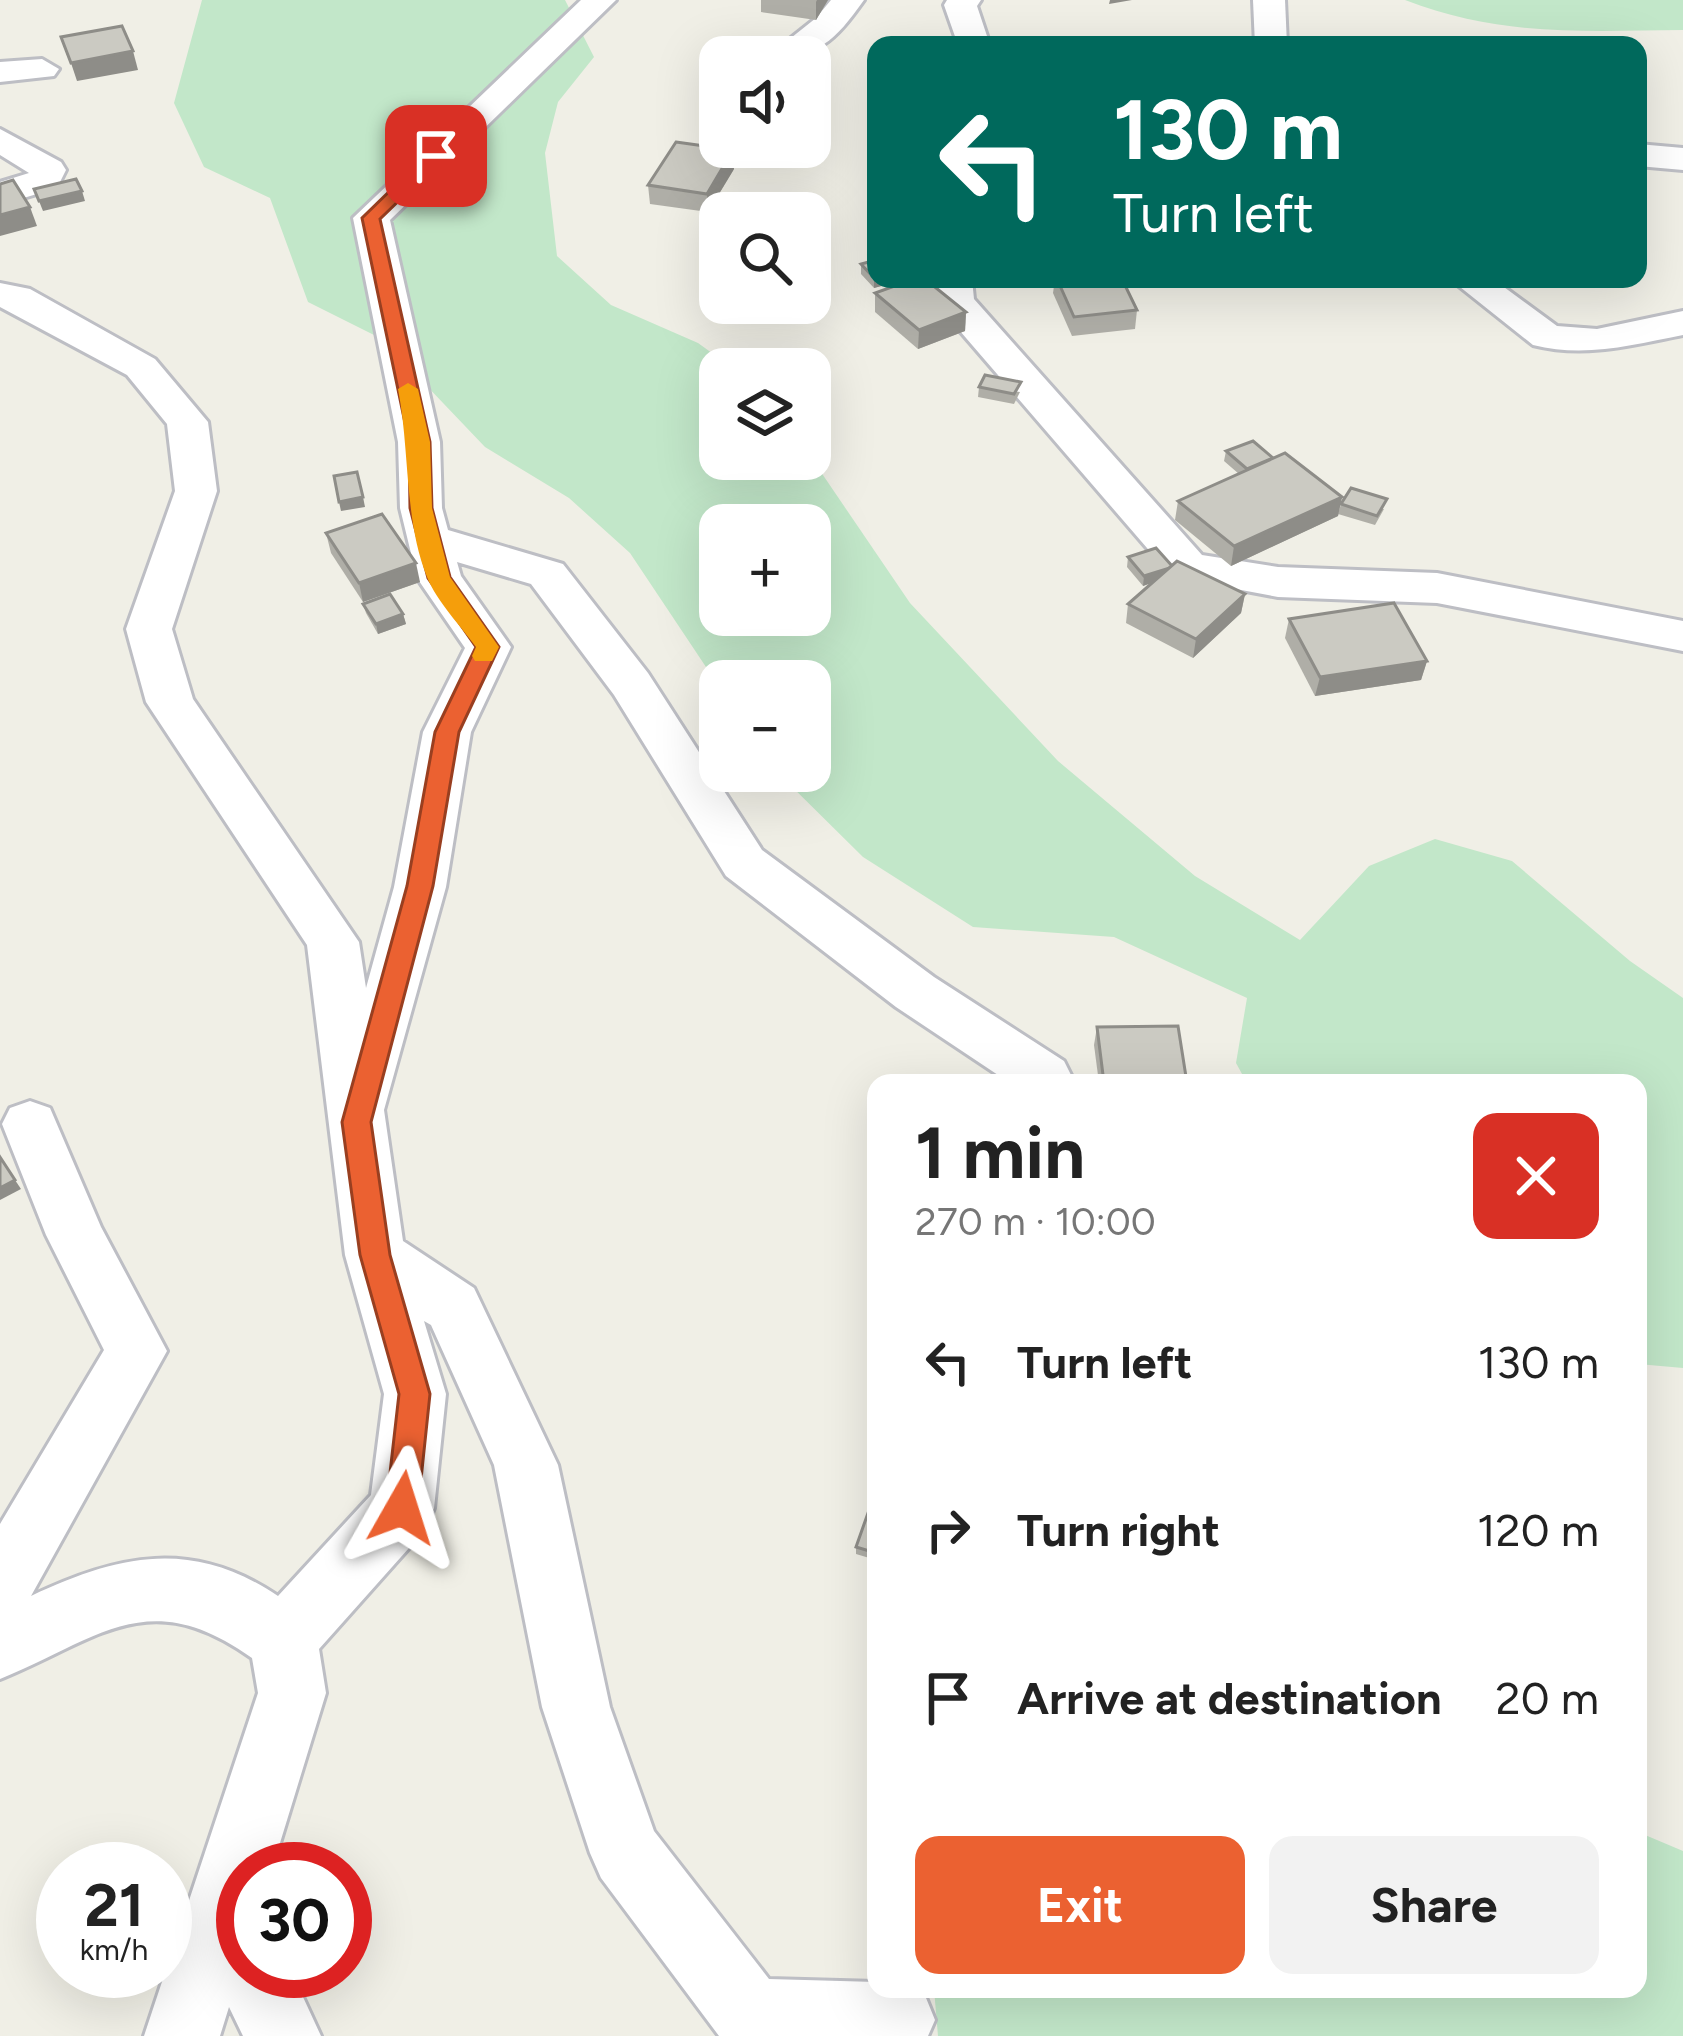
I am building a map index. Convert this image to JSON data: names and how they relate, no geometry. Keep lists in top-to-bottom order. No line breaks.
{"page":{"map_buttons":["+","−"],"turn":["130 m","Turn left"],"heading":["1 min","270 m · 10:00"],"list":[{"name":"Turn left","value":"130 m"},{"name":"Turn right","value":"120 m"},{"name":"Arrive at destination","value":"20 m"}],"buttons":["Exit","Share"],"speed":"21 km/h","limit":"30"}}
